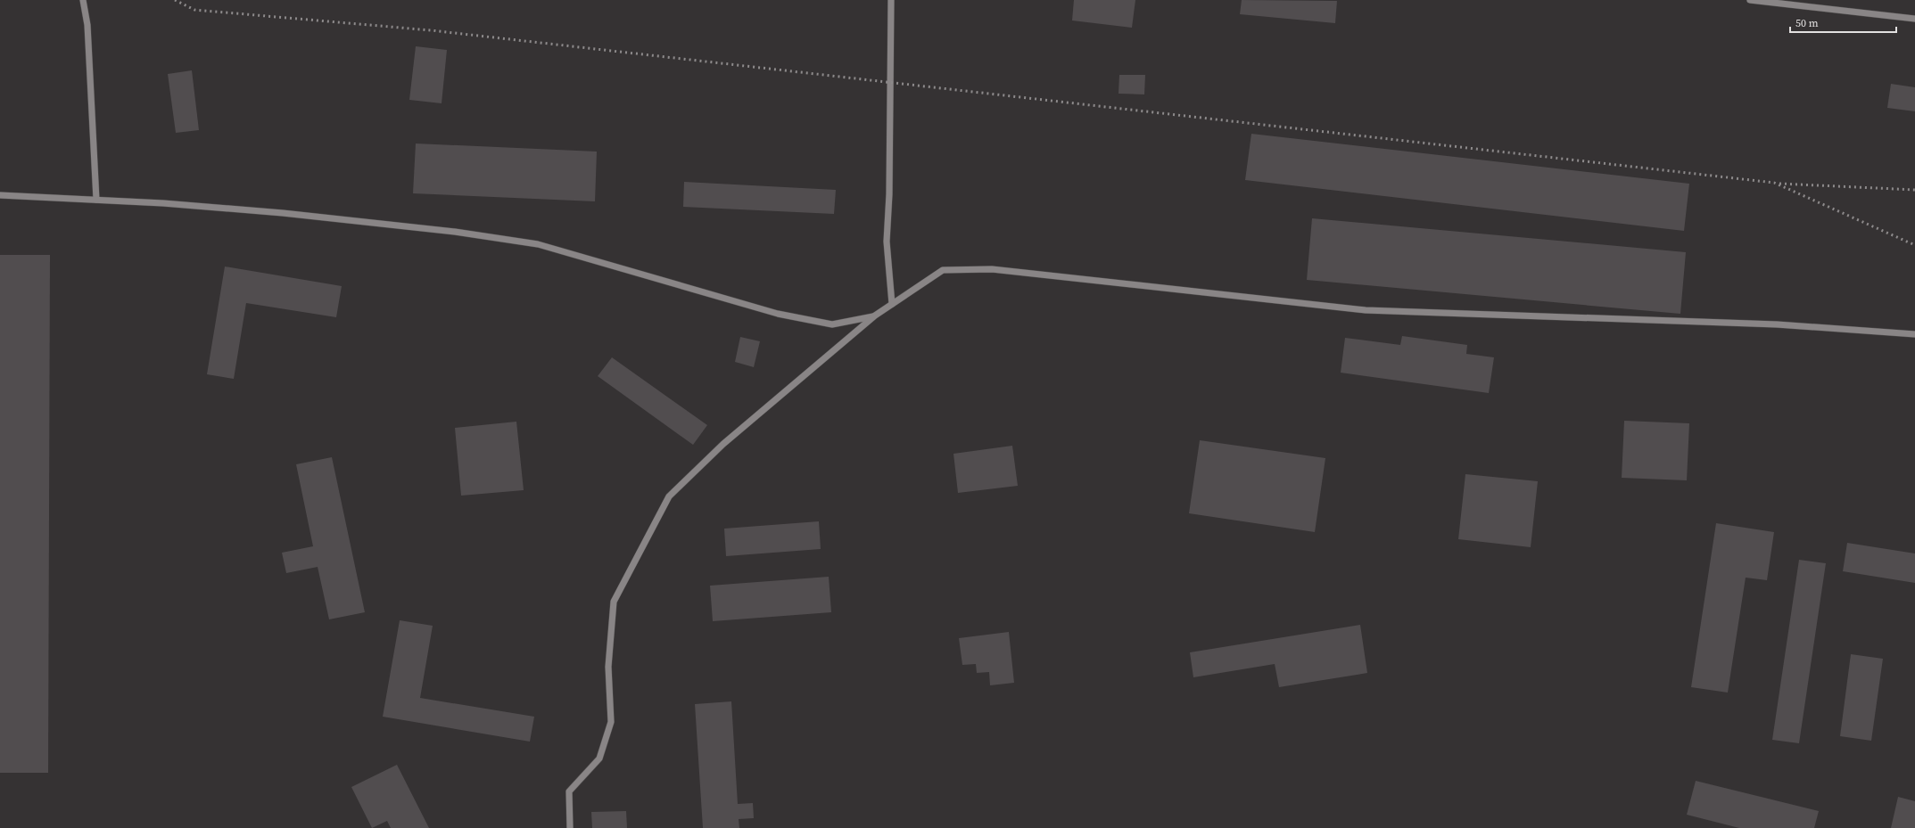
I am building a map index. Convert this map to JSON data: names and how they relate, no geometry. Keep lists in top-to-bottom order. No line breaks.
{"scale_bar":"50 m"}
